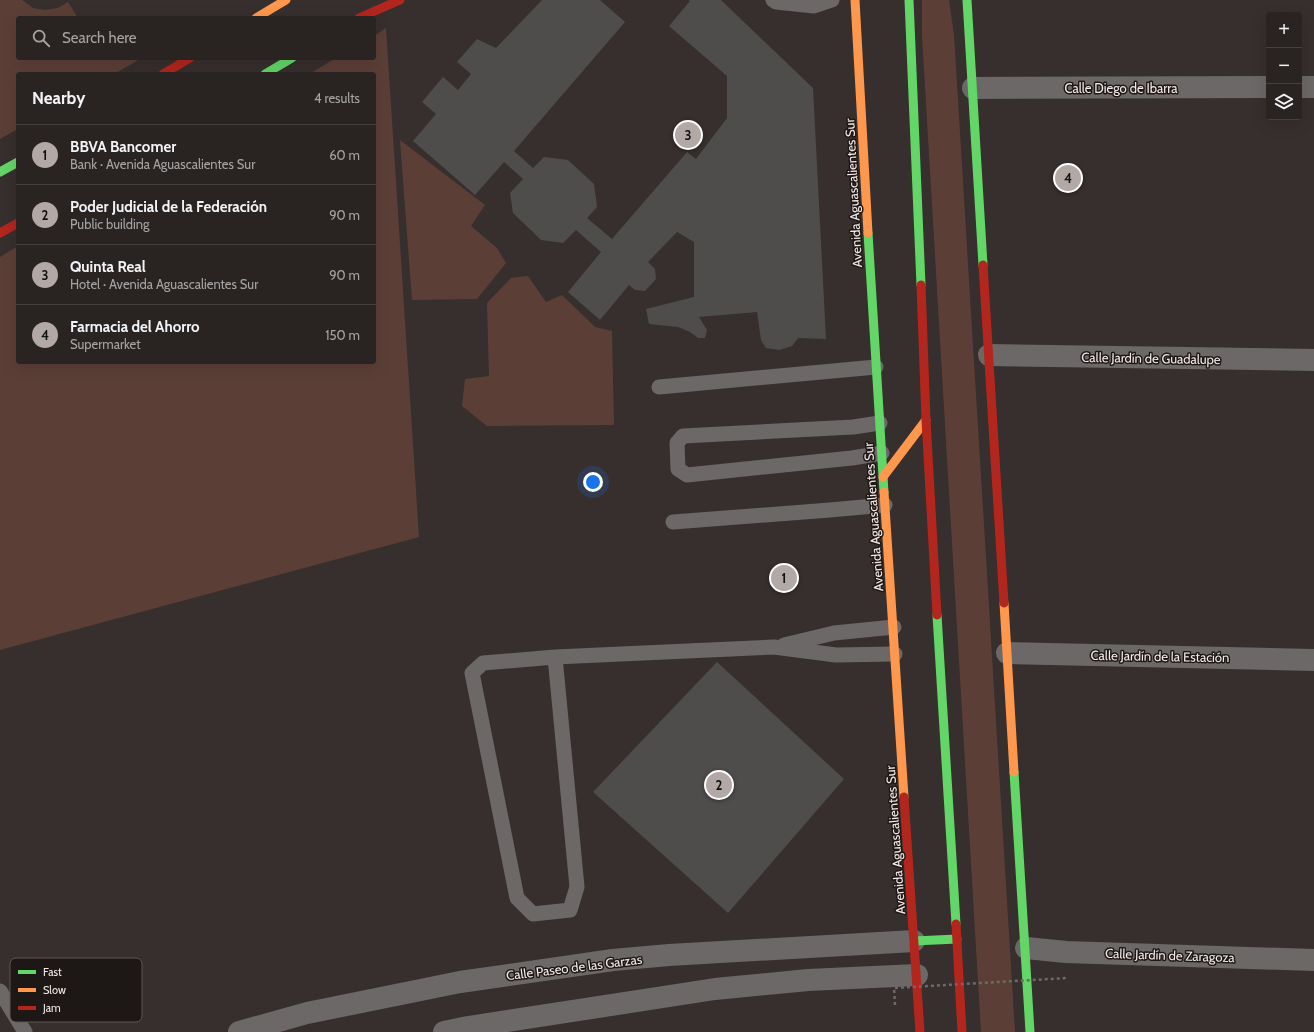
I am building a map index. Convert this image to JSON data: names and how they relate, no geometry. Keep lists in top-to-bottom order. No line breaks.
{"streets":{"main road":["Avenida Aguascalientes Sur"],"street":["Calle Diego de Ibarra","Calle Jardín de Guadalupe","Calle Jardín de la Estación","Calle Jardín de Zaragoza","Calle Paseo de las Garzas"]},"crossings":[["Avenida Aguascalientes Sur","Calle Paseo de las Garzas"]],"legend":["Fast","Slow","Jam"],"page":{"map_buttons":["+","−"],"search":"Search here","heading":["Nearby","4 results"],"pins":["3","4","1","2"],"list":[{"mark":"1","name":"BBVA Bancomer","note":"Bank · Avenida Aguascalientes Sur","value":"60 m"},{"mark":"2","name":"Poder Judicial de la Federación","note":"Public building","value":"90 m"},{"mark":"3","name":"Quinta Real","note":"Hotel · Avenida Aguascalientes Sur","value":"90 m"},{"mark":"4","name":"Farmacia del Ahorro","note":"Supermarket","value":"150 m"}]}}
